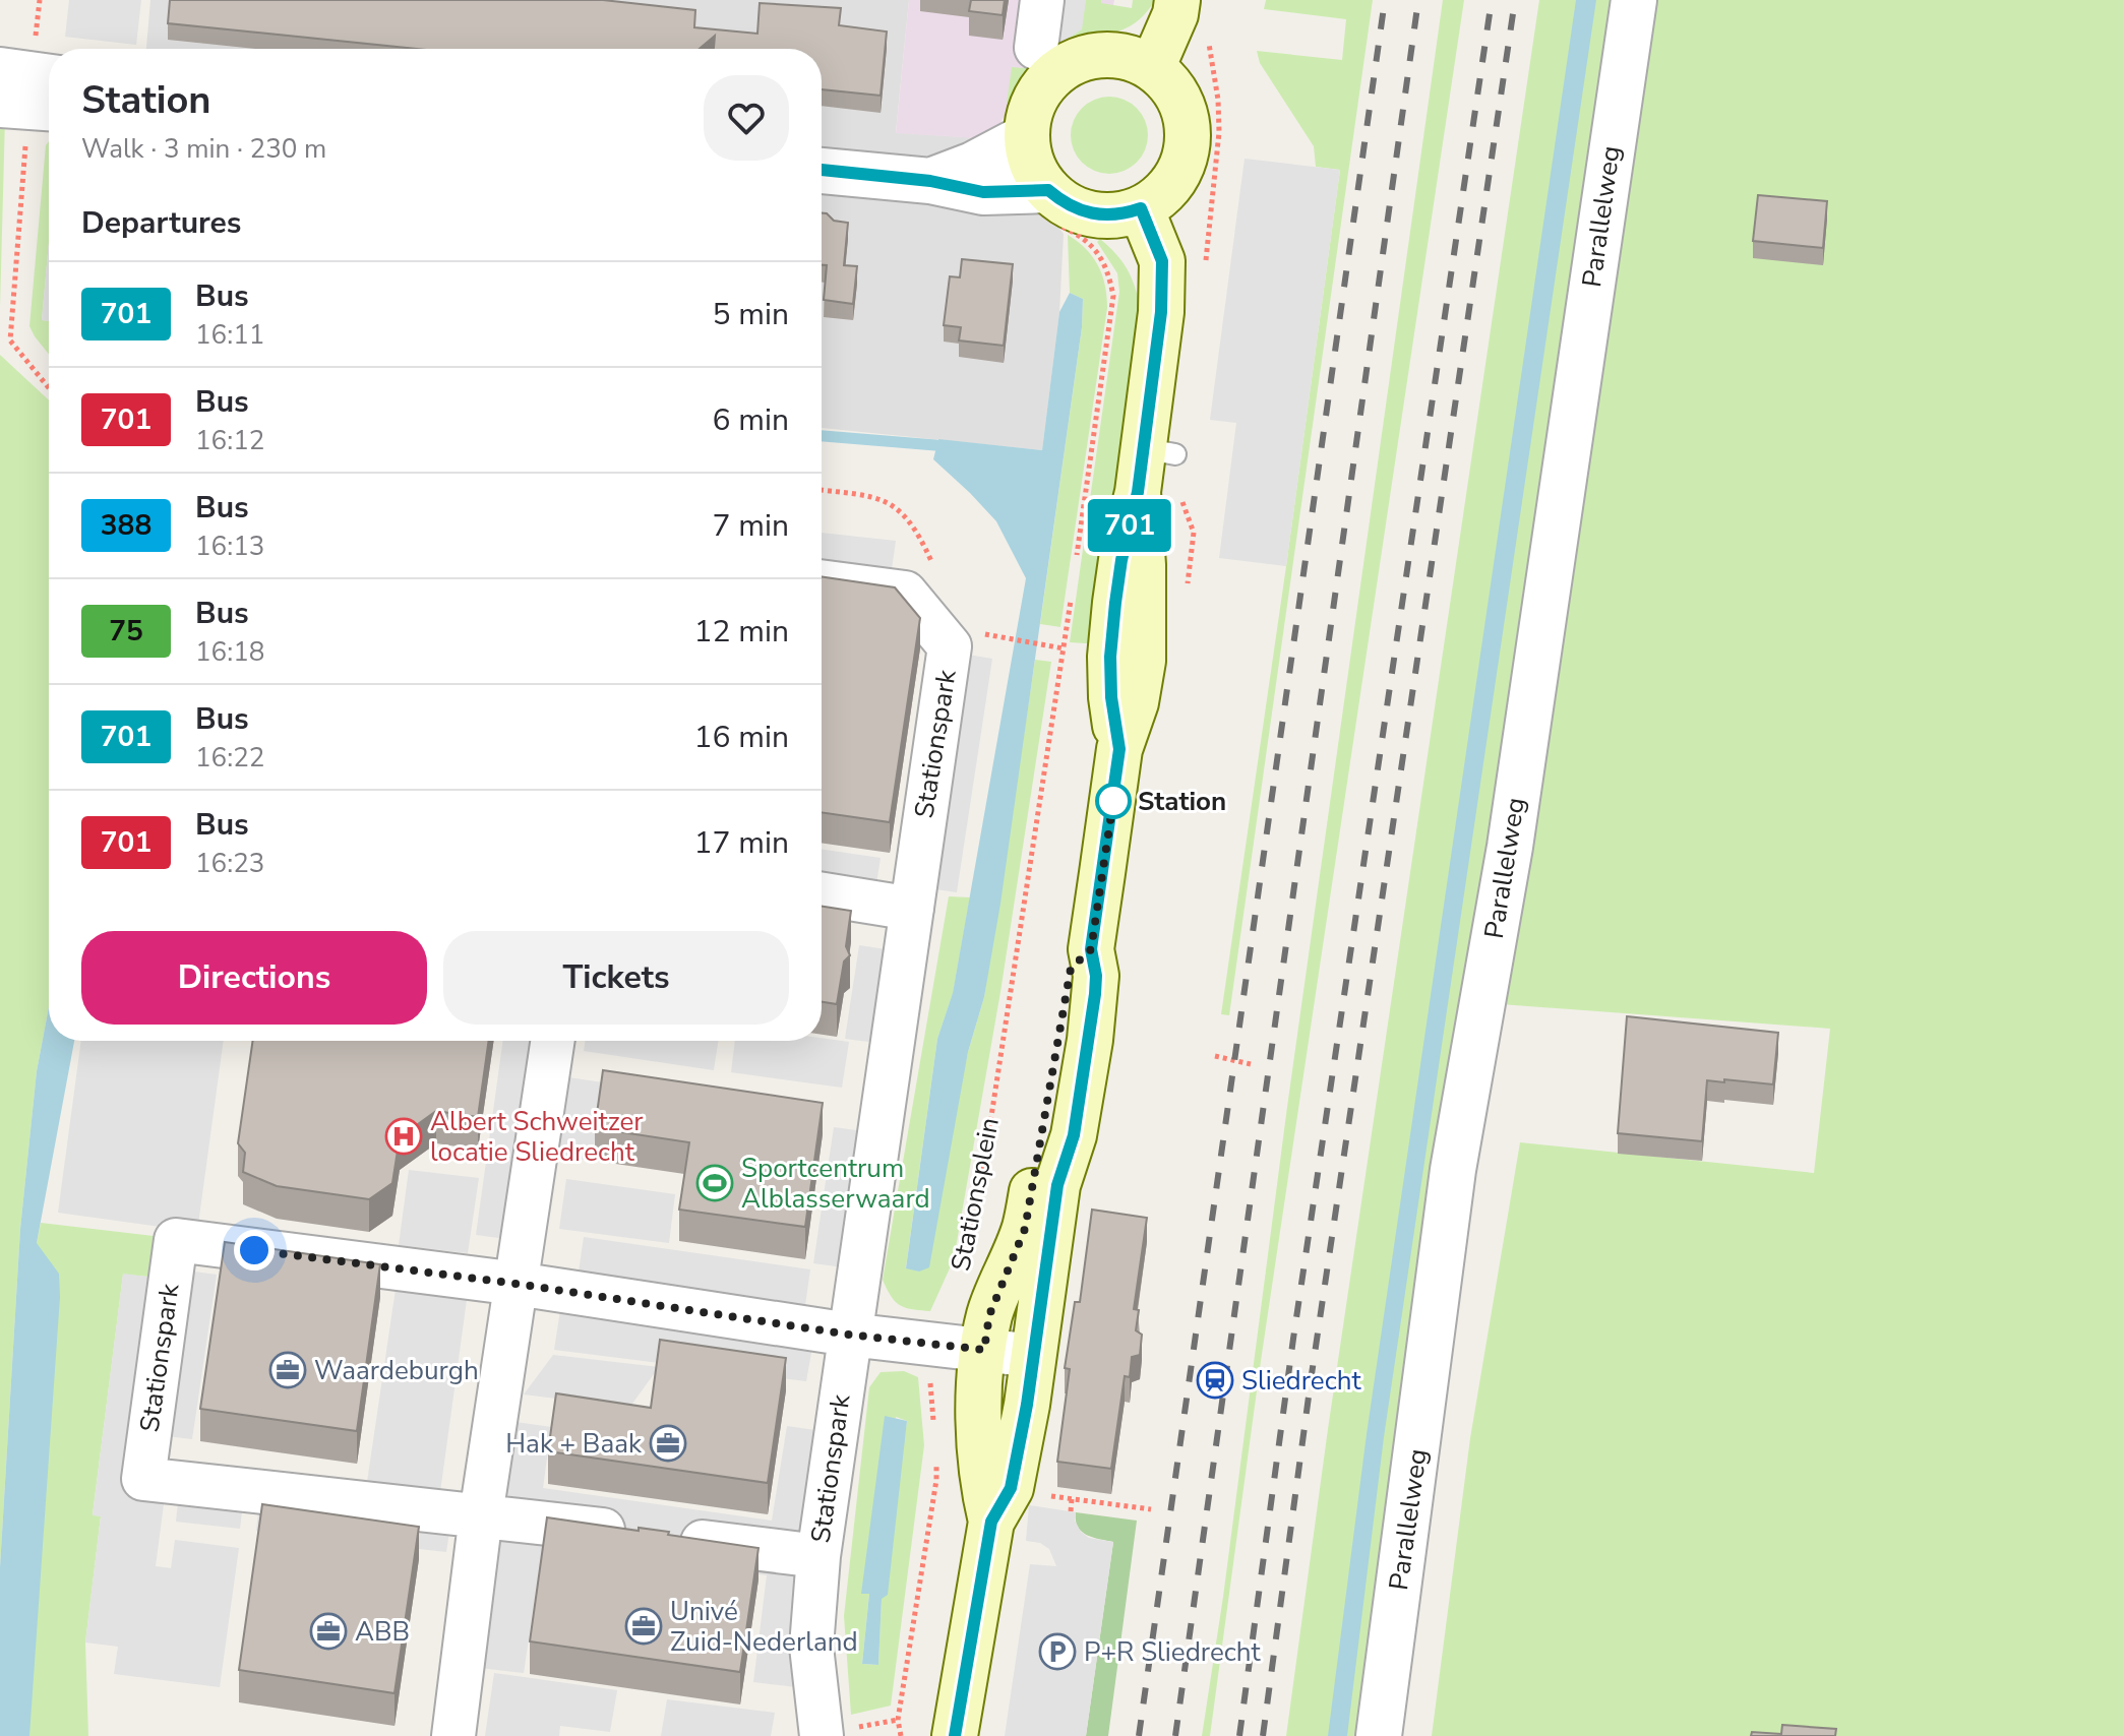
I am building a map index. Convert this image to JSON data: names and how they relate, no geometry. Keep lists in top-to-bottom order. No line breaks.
{"streets":{"main road":["Stationsplein"],"street":["Parallelweg","Stationspark"]},"crossings":[["Stationspark","Stationsplein"]],"places":{"other":["Station"],"hospital":["Albert Schweitzer locatie Sliedrecht"],"sports":["Sportcentrum Alblasserwaard"],"office":["Waardeburgh","Hak + Baak","Univé Zuid-Nederland","ABB"],"station":["Sliedrecht"],"parking":["P+R Sliedrecht"]},"lines":["bus line 701"],"page":{"on_map":"701","heading":[["Station","Walk · 3 min · 230 m"],"Departures"],"list":[{"mark":"701","name":"Bus","note":"16:11","value":"5 min"},{"mark":"701","name":"Bus","note":"16:12","value":"6 min"},{"mark":"388","name":"Bus","note":"16:13","value":"7 min"},{"mark":"75","name":"Bus","note":"16:18","value":"12 min"},{"mark":"701","name":"Bus","note":"16:22","value":"16 min"},{"mark":"701","name":"Bus","note":"16:23","value":"17 min"}],"buttons":["Directions","Tickets"]}}
